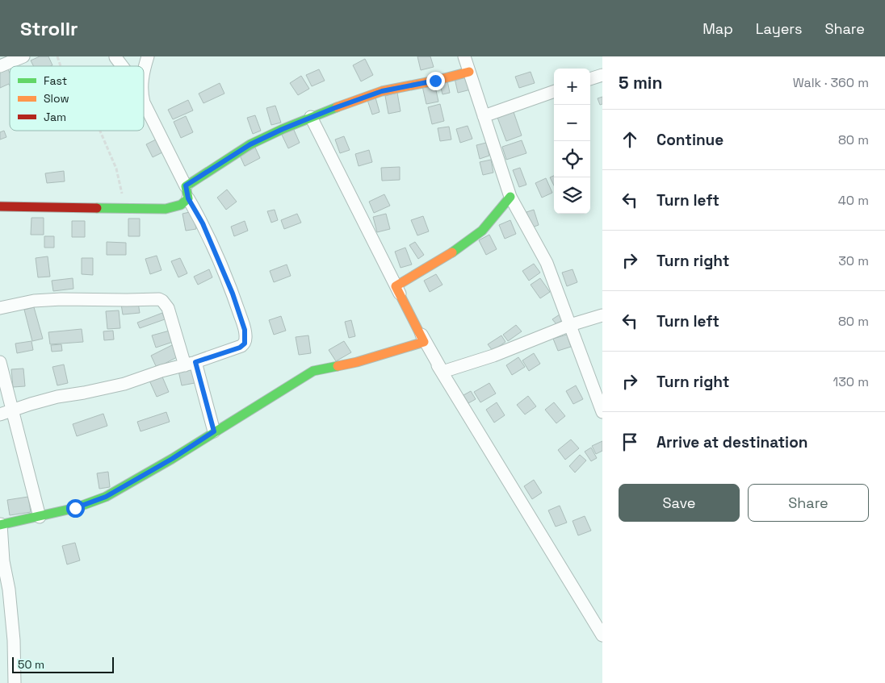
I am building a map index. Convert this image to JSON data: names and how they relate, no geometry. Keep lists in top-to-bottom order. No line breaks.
{"legend":["Fast","Slow","Jam"],"scale_bar":"50 m","page":{"header":"Strollr","nav":["Map","Layers","Share"],"heading":["5 min","Walk · 360 m"],"map_buttons":["+","−"],"list":[["Continue","80 m"],["Turn left","40 m"],["Turn right","30 m"],["Turn left","80 m"],["Turn right","130 m"],"Arrive at destination"],"buttons":["Save","Share"],"scale":"50 m"}}
